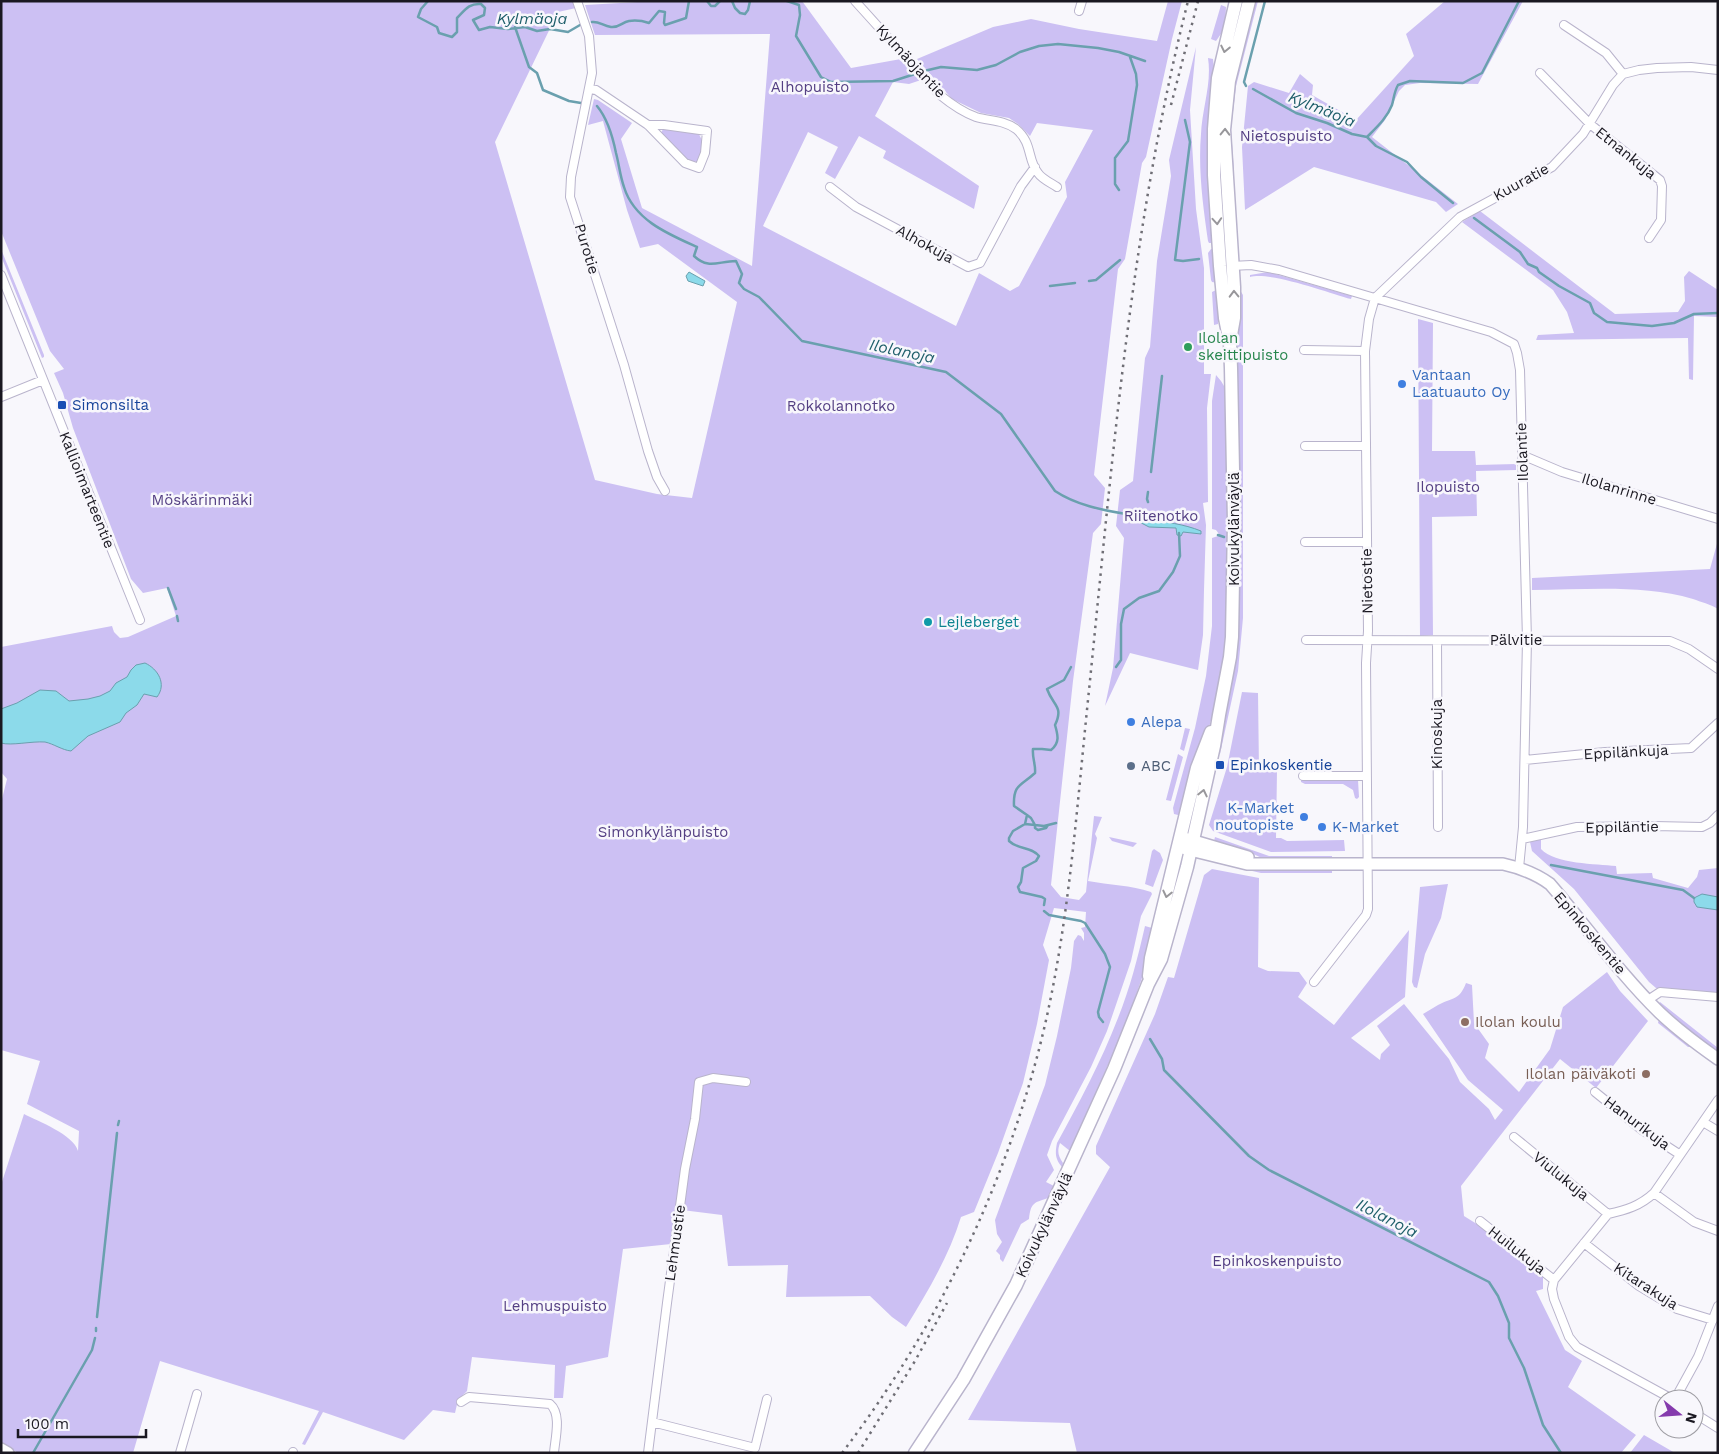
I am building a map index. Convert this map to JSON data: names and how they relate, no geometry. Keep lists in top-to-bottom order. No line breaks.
{"streets":{"main road":["Koivukylänväylä"],"street":["Kylmäojantie","Etnankuja","Kuuratie","Alhokuja","Purotie","Ilolantie","Ilolanrinne","Kallioimarteentie","Nietostie","Pälvitie","Kinoskuja","Eppilänkuja","Eppiläntie","Epinkoskentie","Hanurikuja","Viulukuja","Lehmustie","Huilukuja","Kitarakuja"]},"crossings":[["Kylmäojantie","Alhokuja"],["Etnankuja","Kuuratie"],["Kuuratie","Ilolantie"],["Kuuratie","Nietostie"],["Ilolantie","Ilolanrinne"],["Ilolantie","Koivukylänväylä"],["Ilolantie","Nietostie"],["Ilolantie","Pälvitie"],["Ilolantie","Eppilänkuja"],["Ilolantie","Eppiläntie"],["Ilolantie","Epinkoskentie"],["Koivukylänväylä","Epinkoskentie"],["Nietostie","Pälvitie"],["Nietostie","Epinkoskentie"],["Pälvitie","Kinoskuja"]],"water":["Kylmäoja","Ilolanoja"],"parks":["Alhopuisto","Nietospuisto","Rokkolannotko","Ilopuisto","Möskärinmäki","Riitenotko","Simonkylänpuisto","Epinkoskenpuisto","Lehmuspuisto"],"places":{"other":["Ilolan skeittipuisto","Vantaan Laatuauto Oy","Lejleberget","Alepa","ABC","K-Market noutopiste","K-Market","Ilolan koulu","Ilolan päiväkoti"],"transit":["Simonsilta","Epinkoskentie"]},"scale_bar":"100 m","north":"right"}
